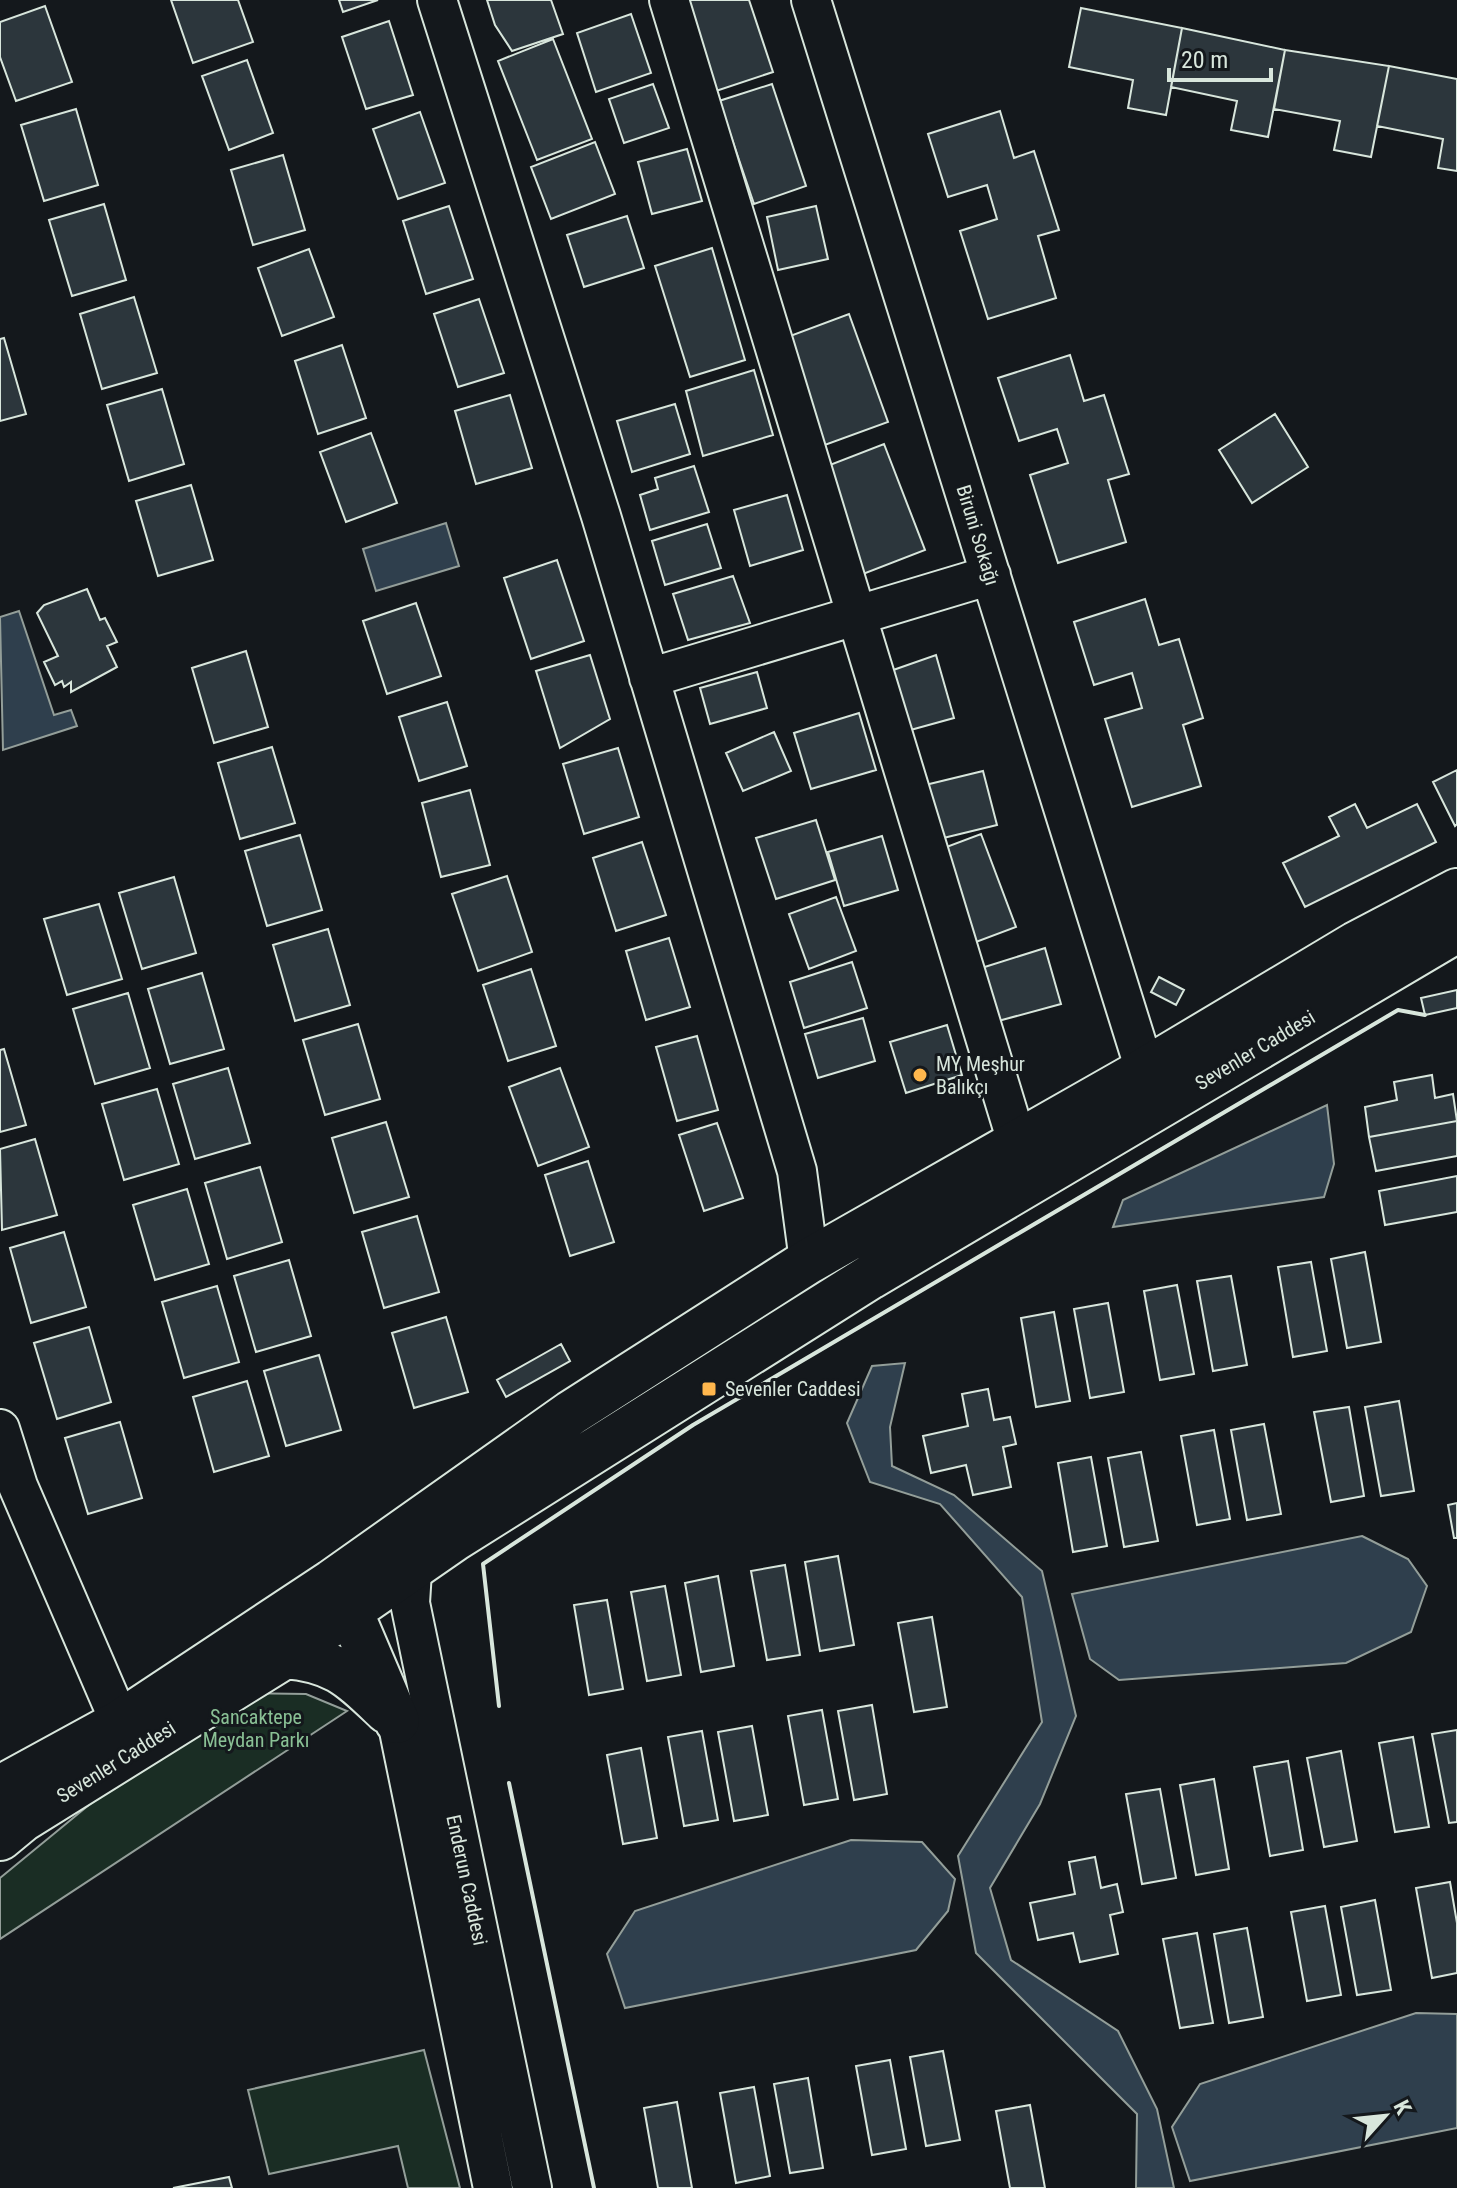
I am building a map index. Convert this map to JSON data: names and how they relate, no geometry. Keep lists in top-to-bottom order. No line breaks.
{"streets":{"main road":["Sevenler Caddesi"],"street":["Biruni Sokağı","Enderun Caddesi"]},"crossings":[["Biruni Sokağı","Sevenler Caddesi"],["Sevenler Caddesi","Enderun Caddesi"]],"parks":["Sancaktepe Meydan Parkı"],"places":{"other":["MY Meşhur Balıkçı"],"transit":["Sevenler Caddesi"]},"scale_bar":"20 m","north":"top right"}
